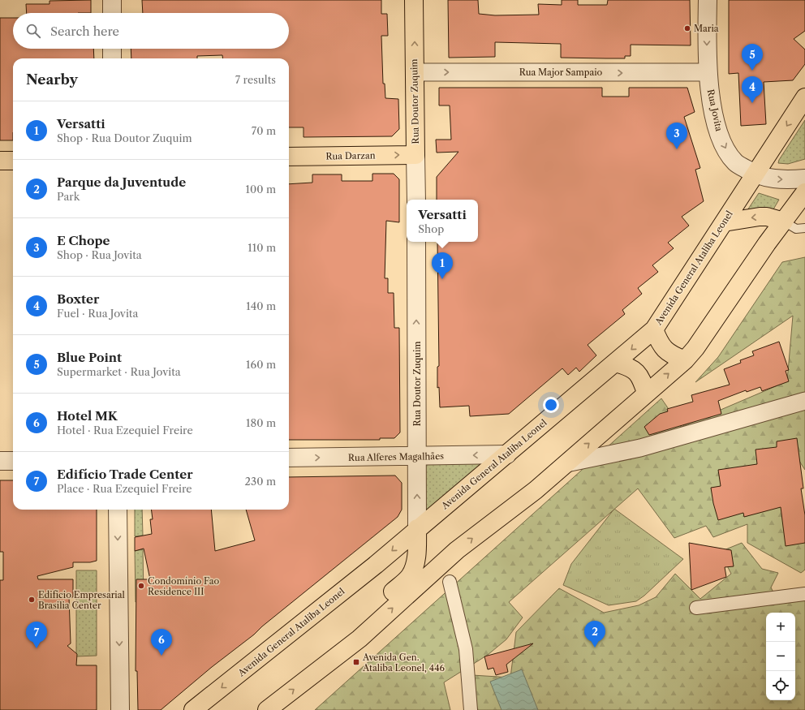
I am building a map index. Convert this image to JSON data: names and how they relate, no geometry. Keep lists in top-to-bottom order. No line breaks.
{"streets":{"main road":["Rua Doutor Zuquim","Rua Darzan","Avenida General Ataliba Leonel"],"street":["Rua Major Sampaio","Rua Jovita","Rua Alferes Magalhães"]},"crossings":[["Rua Major Sampaio","Rua Doutor Zuquim"],["Rua Major Sampaio","Rua Jovita"],["Rua Doutor Zuquim","Rua Darzan"],["Rua Doutor Zuquim","Avenida General Ataliba Leonel"],["Rua Doutor Zuquim","Rua Alferes Magalhães"],["Rua Jovita","Avenida General Ataliba Leonel"],["Avenida General Ataliba Leonel","Rua Alferes Magalhães"]],"one_way":["Rua Major Sampaio","Rua Doutor Zuquim","Rua Jovita","Rua Darzan"],"places":{"other":["Maria","Condomínio Fao Residence III","Edifício Empresarial Brasilia Center"],"transit":["Avenida Gen. Ataliba Leonel, 446"]},"page":{"search":"Search here","pins":["5","4","3","1","2","7","6"],"heading":["Nearby","7 results"],"list":[{"mark":"1","name":"Versatti","note":"Shop · Rua Doutor Zuquim","value":"70 m"},{"mark":"2","name":"Parque da Juventude","note":"Park","value":"100 m"},{"mark":"3","name":"E Chope","note":"Shop · Rua Jovita","value":"110 m"},{"mark":"4","name":"Boxter","note":"Fuel · Rua Jovita","value":"140 m"},{"mark":"5","name":"Blue Point","note":"Supermarket · Rua Jovita","value":"160 m"},{"mark":"6","name":"Hotel MK","note":"Hotel · Rua Ezequiel Freire","value":"180 m"},{"mark":"7","name":"Edifício Trade Center","note":"Place · Rua Ezequiel Freire","value":"230 m"}],"popup":["Versatti","Shop"],"map_buttons":["+","−"]}}
